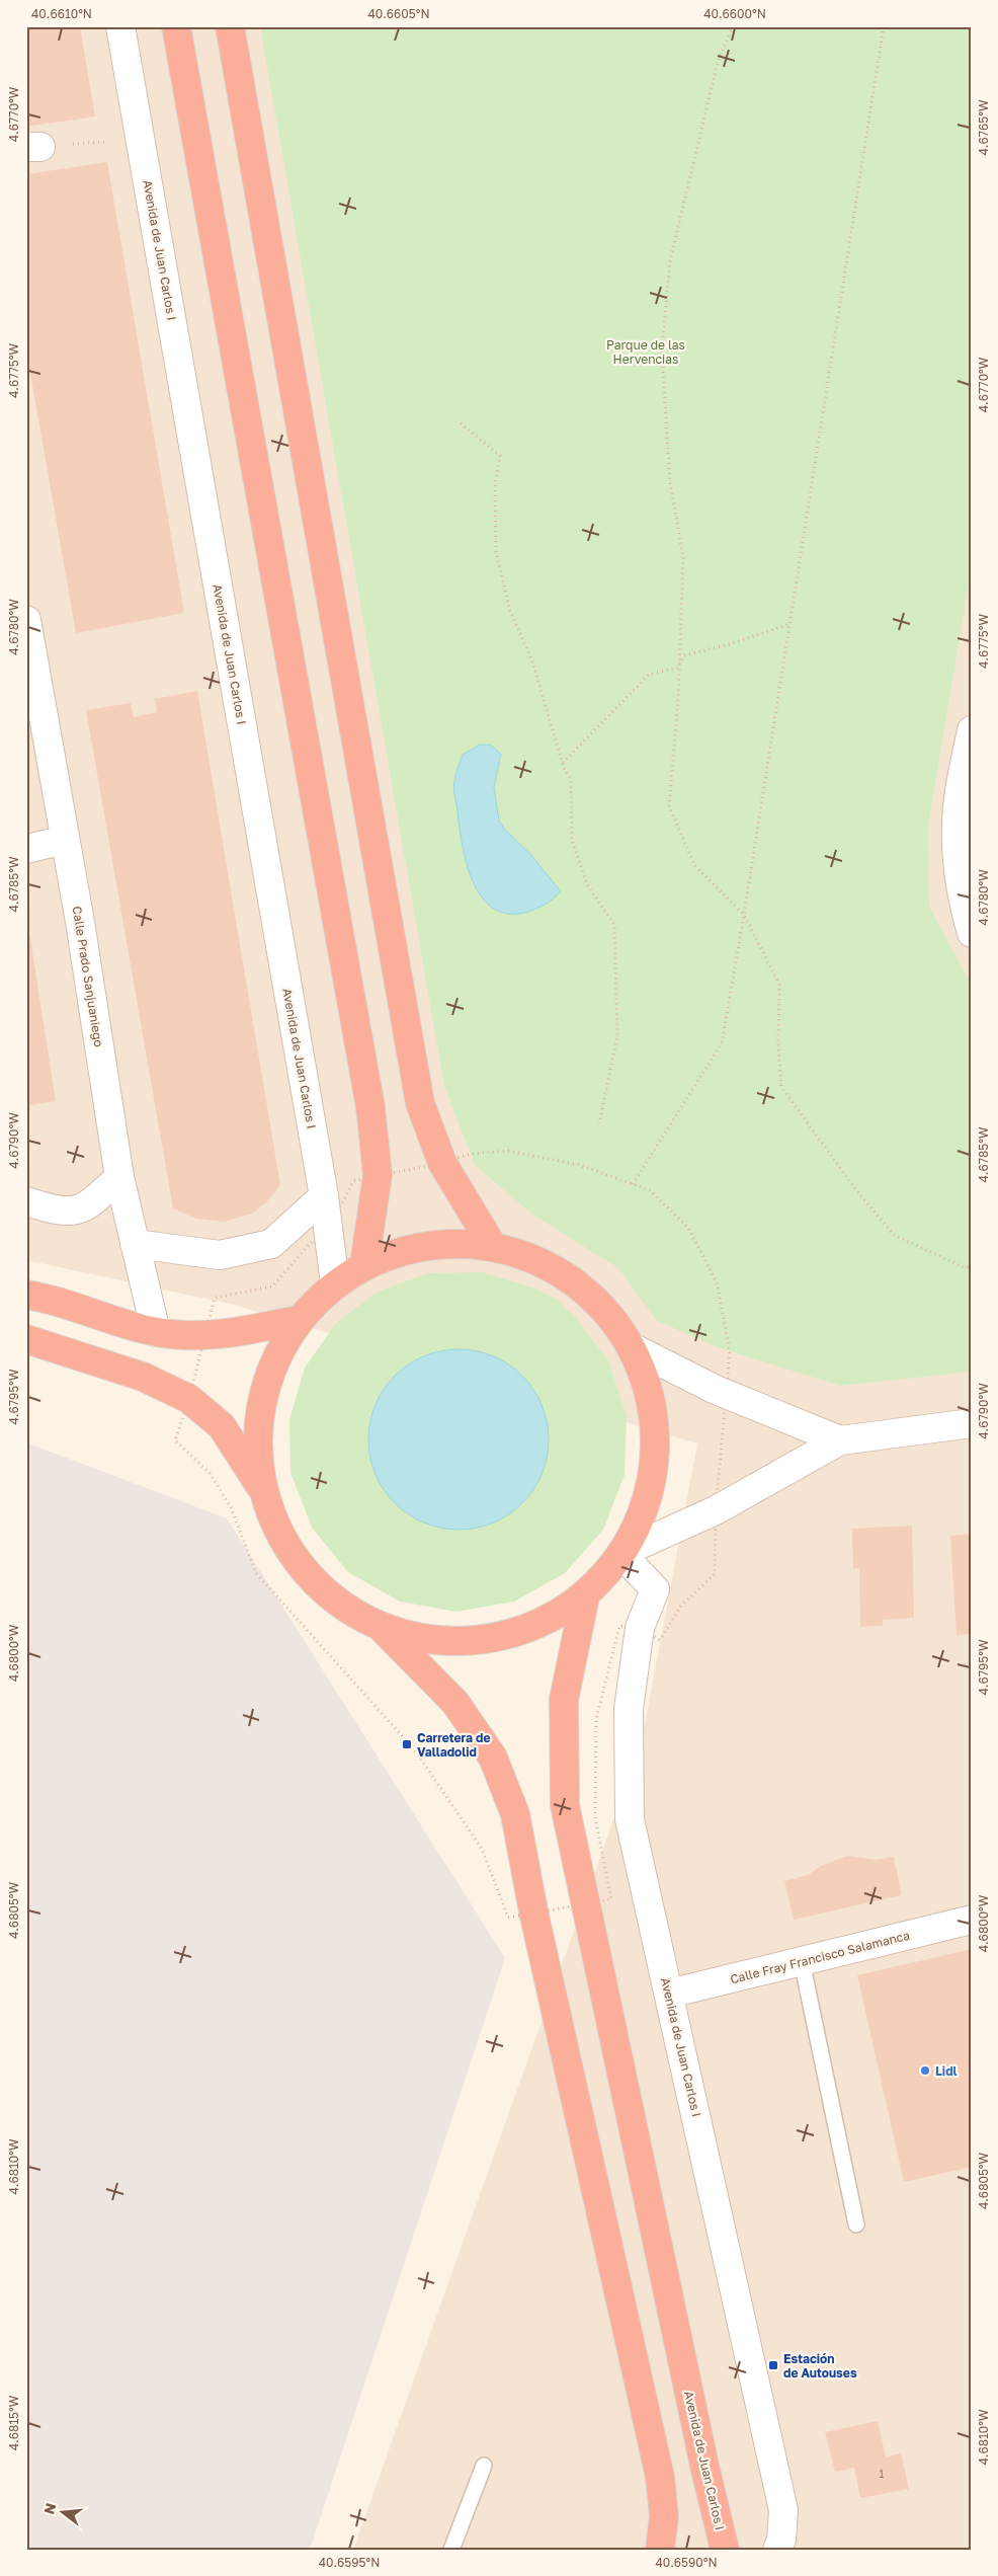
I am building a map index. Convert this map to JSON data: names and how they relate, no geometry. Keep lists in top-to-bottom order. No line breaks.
{"streets":{"highway":["Avenida de Juan Carlos I"],"street":["Calle Prado Sanjuaniego","Calle Fray Francisco Salamanca"]},"crossings":[["Avenida de Juan Carlos I","Calle Fray Francisco Salamanca"]],"parks":["Parque de las Hervencias"],"places":{"transit":["Carretera de Valladolid","Estación de Autouses"],"other":["Lidl"]},"house_numbers":["1"],"north":"left","coordinates":["40.6610°N","40.6605°N","40.6600°N","4.6770°W","4.6765°W","4.6775°W","4.6780°W","4.6785°W","4.6790°W","4.6795°W","4.6800°W","4.6805°W","4.6810°W","4.6815°W","40.6595°N","40.6590°N"]}
